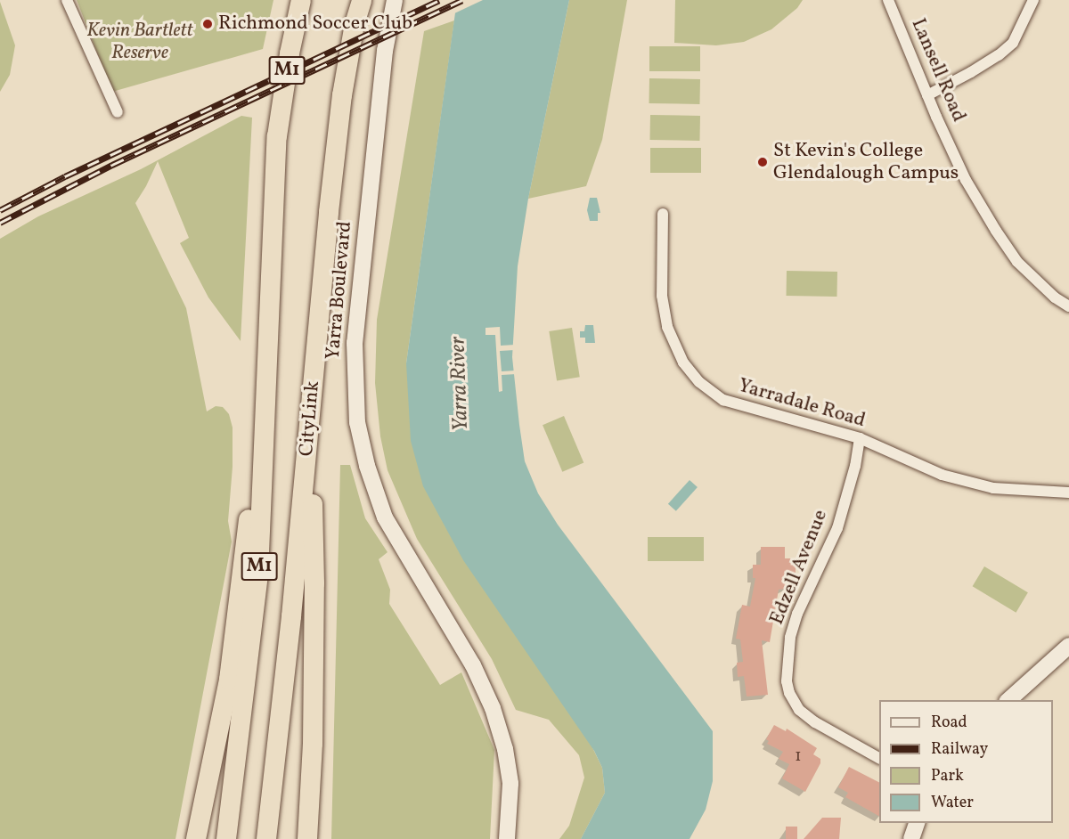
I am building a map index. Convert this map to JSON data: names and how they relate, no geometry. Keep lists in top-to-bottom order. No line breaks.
{"streets":{"highway":["M1","CityLink"],"street":["Lansell Road","Yarra Boulevard","Yarradale Road","Edzell Avenue"]},"crossings":[["Yarradale Road","Edzell Avenue"]],"water":["Yarra River"],"parks":["Kevin Bartlett Reserve"],"places":["Richmond Soccer Club","St Kevin's College Glendalough Campus"],"house_numbers":["1"],"legend":["Road","Railway","Park","Water"]}
